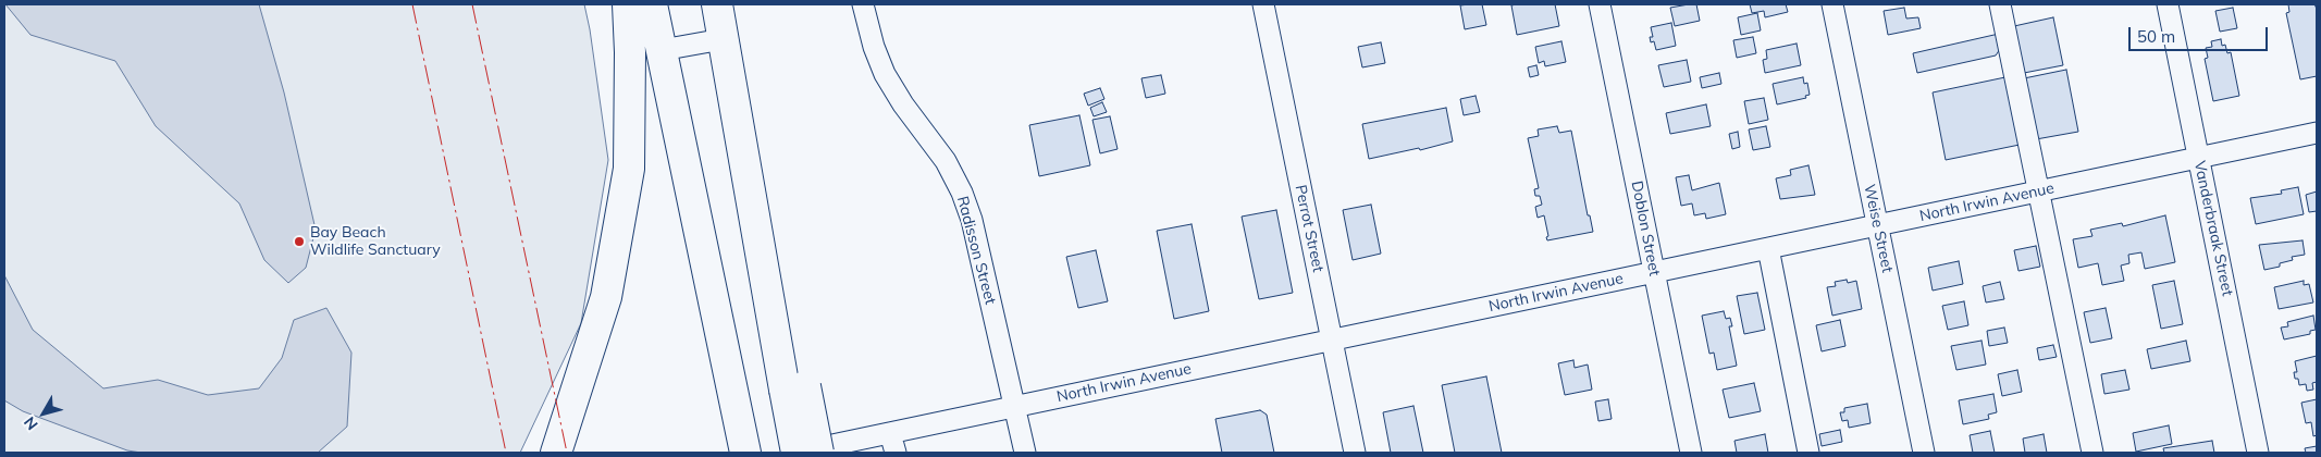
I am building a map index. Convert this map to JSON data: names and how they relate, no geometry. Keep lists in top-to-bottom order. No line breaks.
{"streets":{"street":["North Irwin Avenue","Perrot Street","Doblon Street","Weise Street","Vanderbraak Street","Radisson Street"]},"crossings":[["North Irwin Avenue","Perrot Street"],["North Irwin Avenue","Doblon Street"],["North Irwin Avenue","Weise Street"],["North Irwin Avenue","Vanderbraak Street"],["North Irwin Avenue","Radisson Street"]],"places":["Bay Beach Wildlife Sanctuary"],"scale_bar":"50 m","north":"bottom left"}
